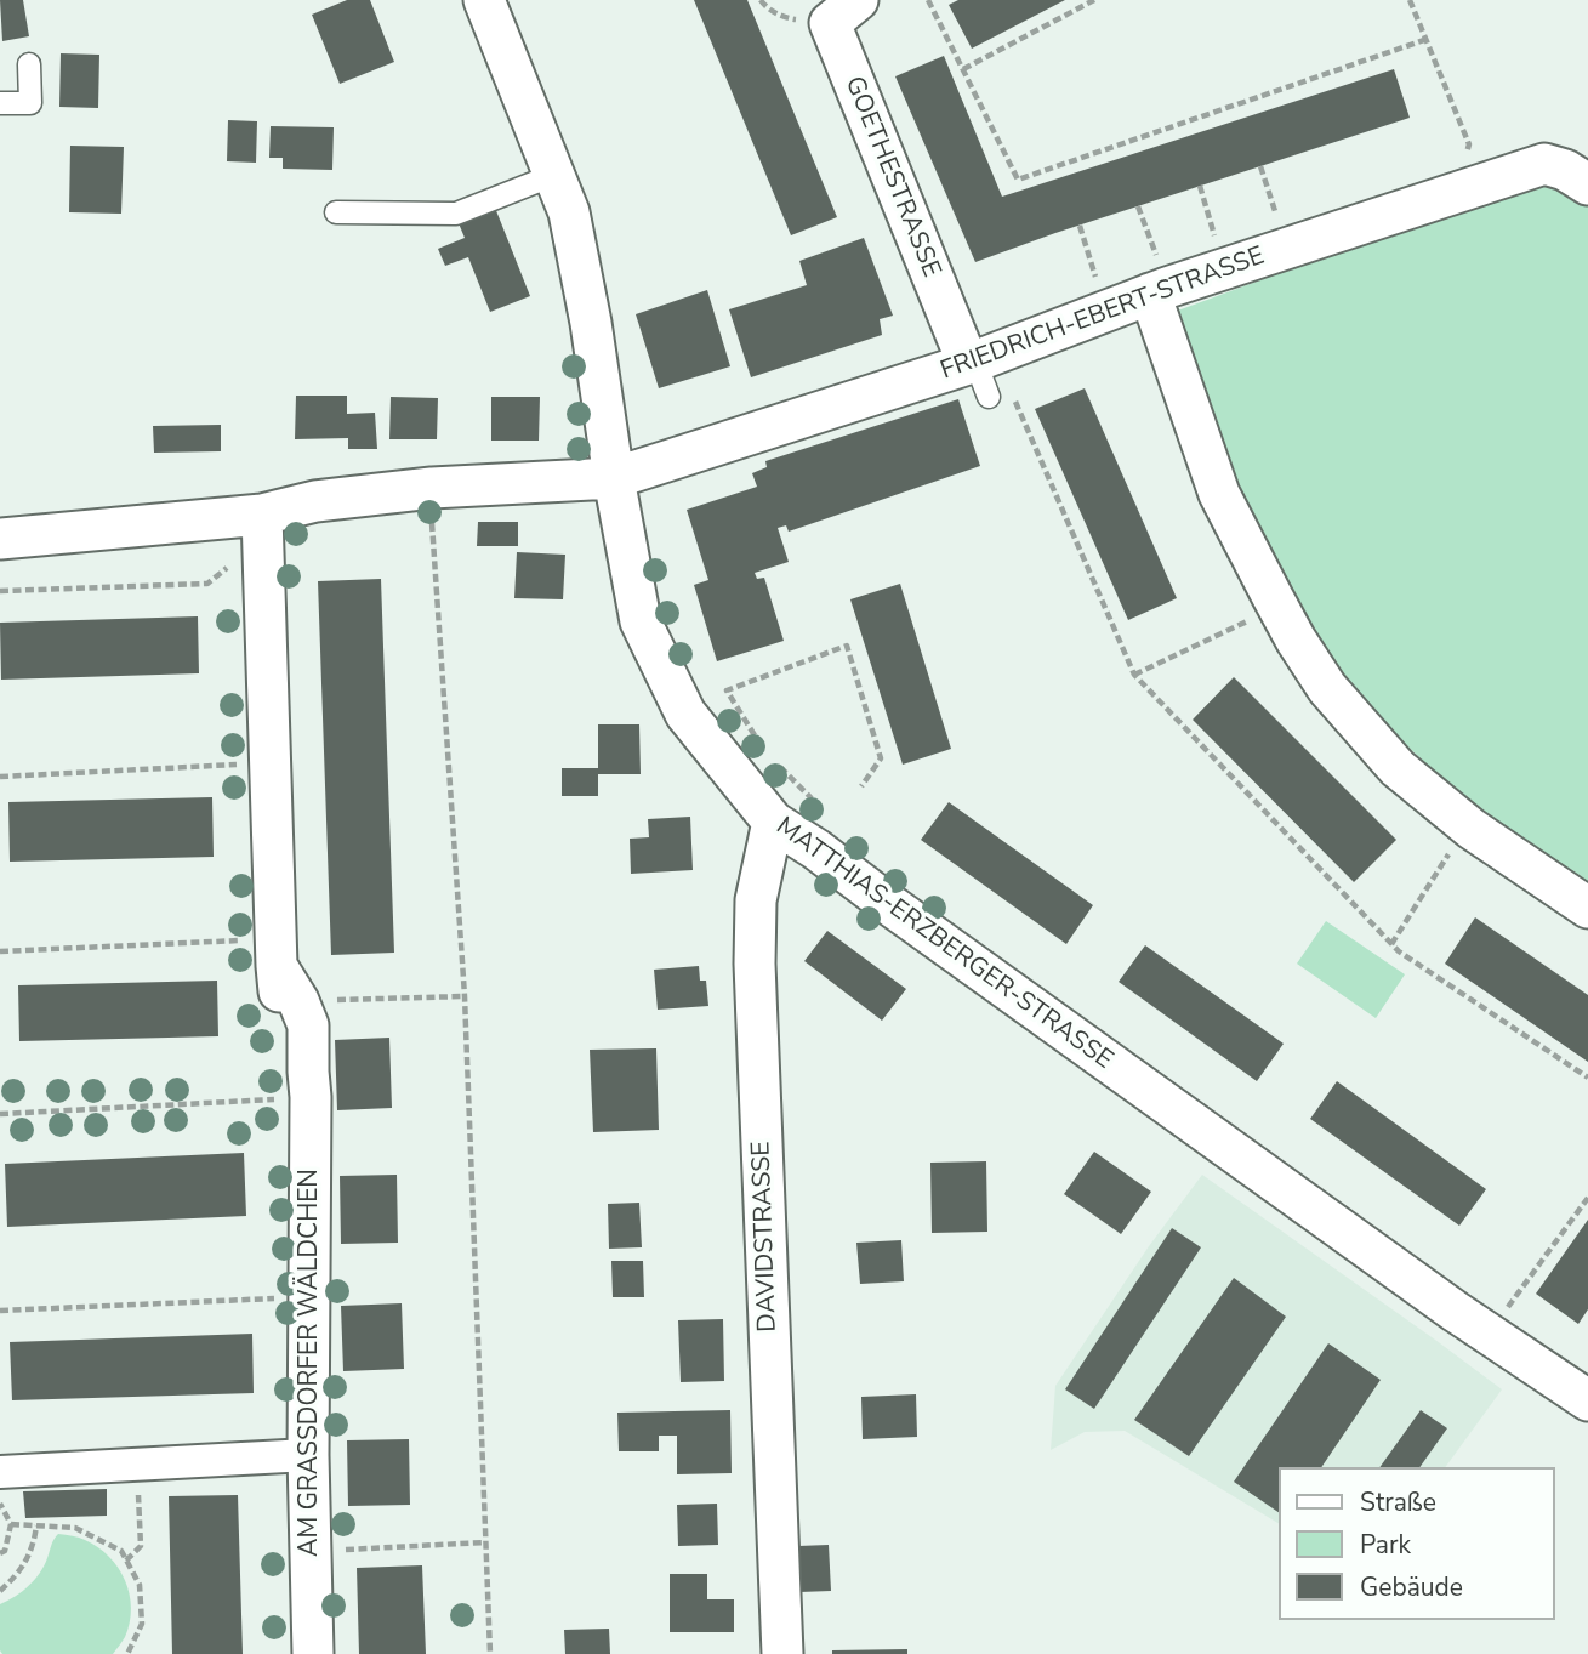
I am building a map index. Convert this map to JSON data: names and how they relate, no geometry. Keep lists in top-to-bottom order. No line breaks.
{"streets":{"street":["GOETHESTRASSE","FRIEDRICH-EBERT-STRASSE","MATTHIAS-ERZBERGER-STRASSE","DAVIDSTRASSE","AM GRASSDORFER WÄLDCHEN"]},"crossings":[["GOETHESTRASSE","FRIEDRICH-EBERT-STRASSE"],["FRIEDRICH-EBERT-STRASSE","MATTHIAS-ERZBERGER-STRASSE"],["MATTHIAS-ERZBERGER-STRASSE","DAVIDSTRASSE"]],"legend":["Straße","Park","Gebäude"]}
